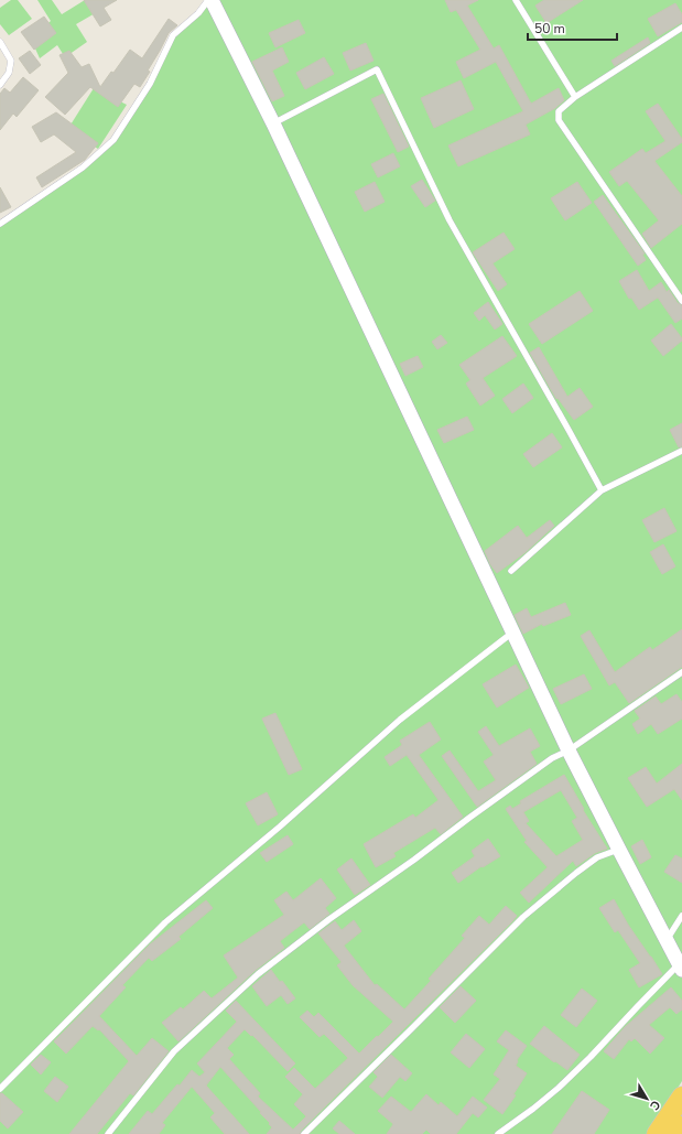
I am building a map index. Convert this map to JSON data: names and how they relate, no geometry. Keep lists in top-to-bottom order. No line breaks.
{"scale_bar":"50 m","north":"bottom right"}
